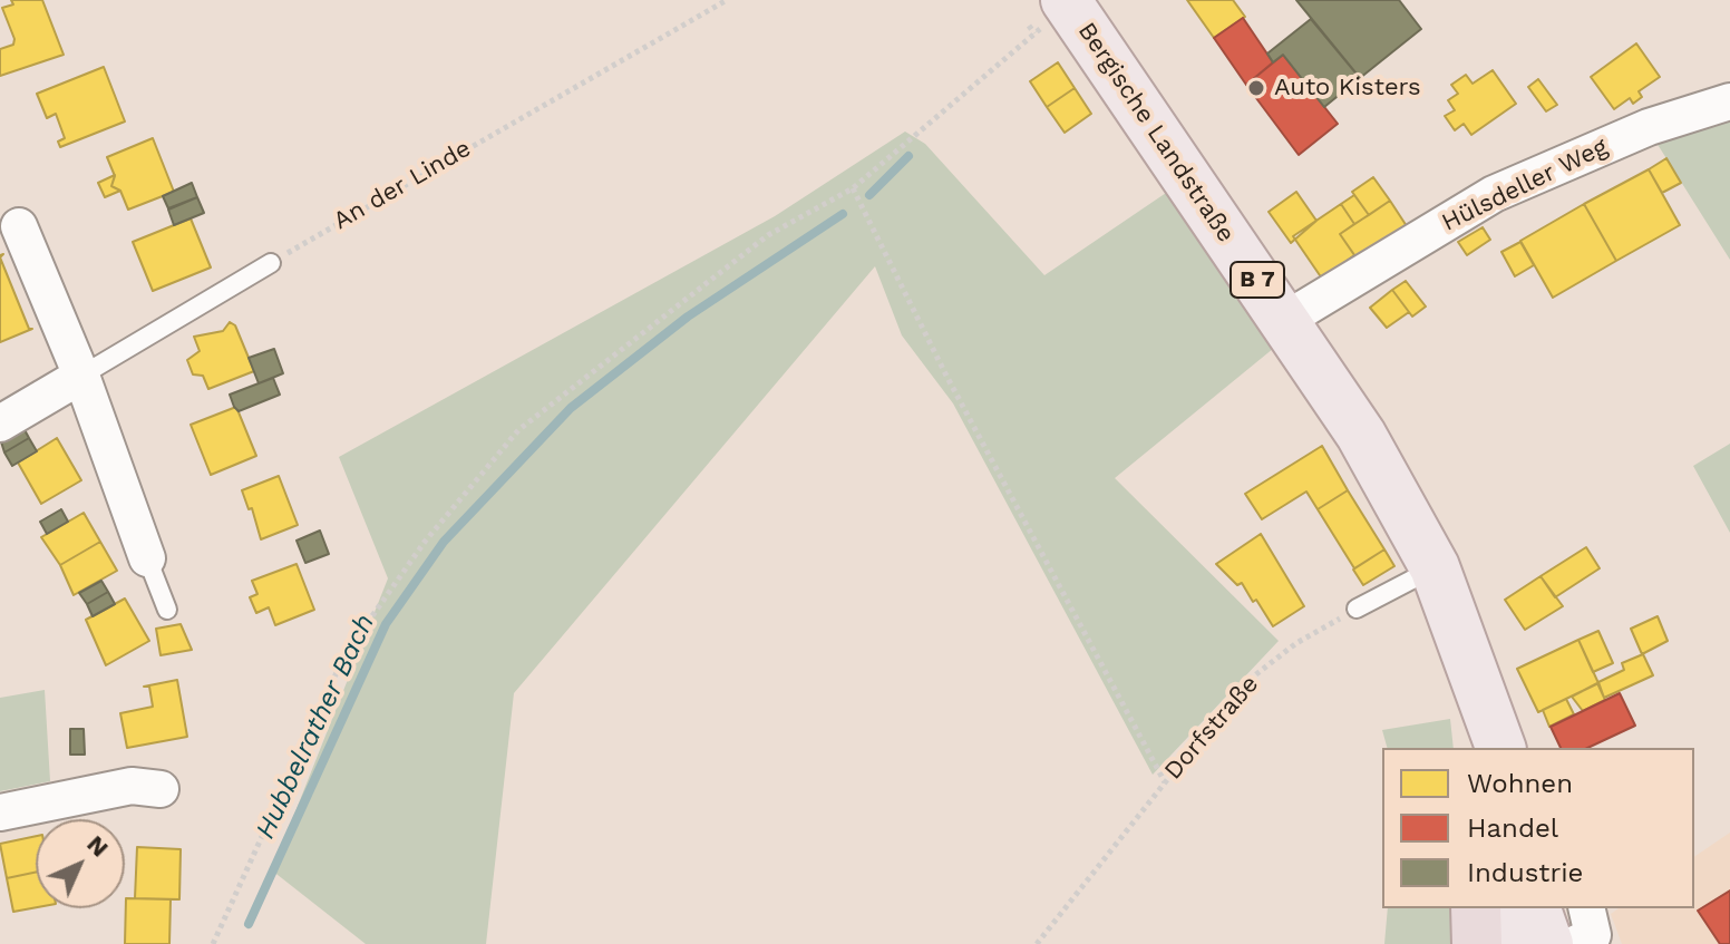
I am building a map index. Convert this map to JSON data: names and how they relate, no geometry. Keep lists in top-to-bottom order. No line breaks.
{"streets":{"main road":["Bergische Landstraße","B 7"],"street":["Hülsdeller Weg"],"path":["An der Linde","Dorfstraße"]},"crossings":[["Bergische Landstraße","Hülsdeller Weg"]],"water":["Hubbelrather Bach"],"places":["Auto Kisters"],"legend":["Wohnen","Handel","Industrie"],"north":"top right"}
